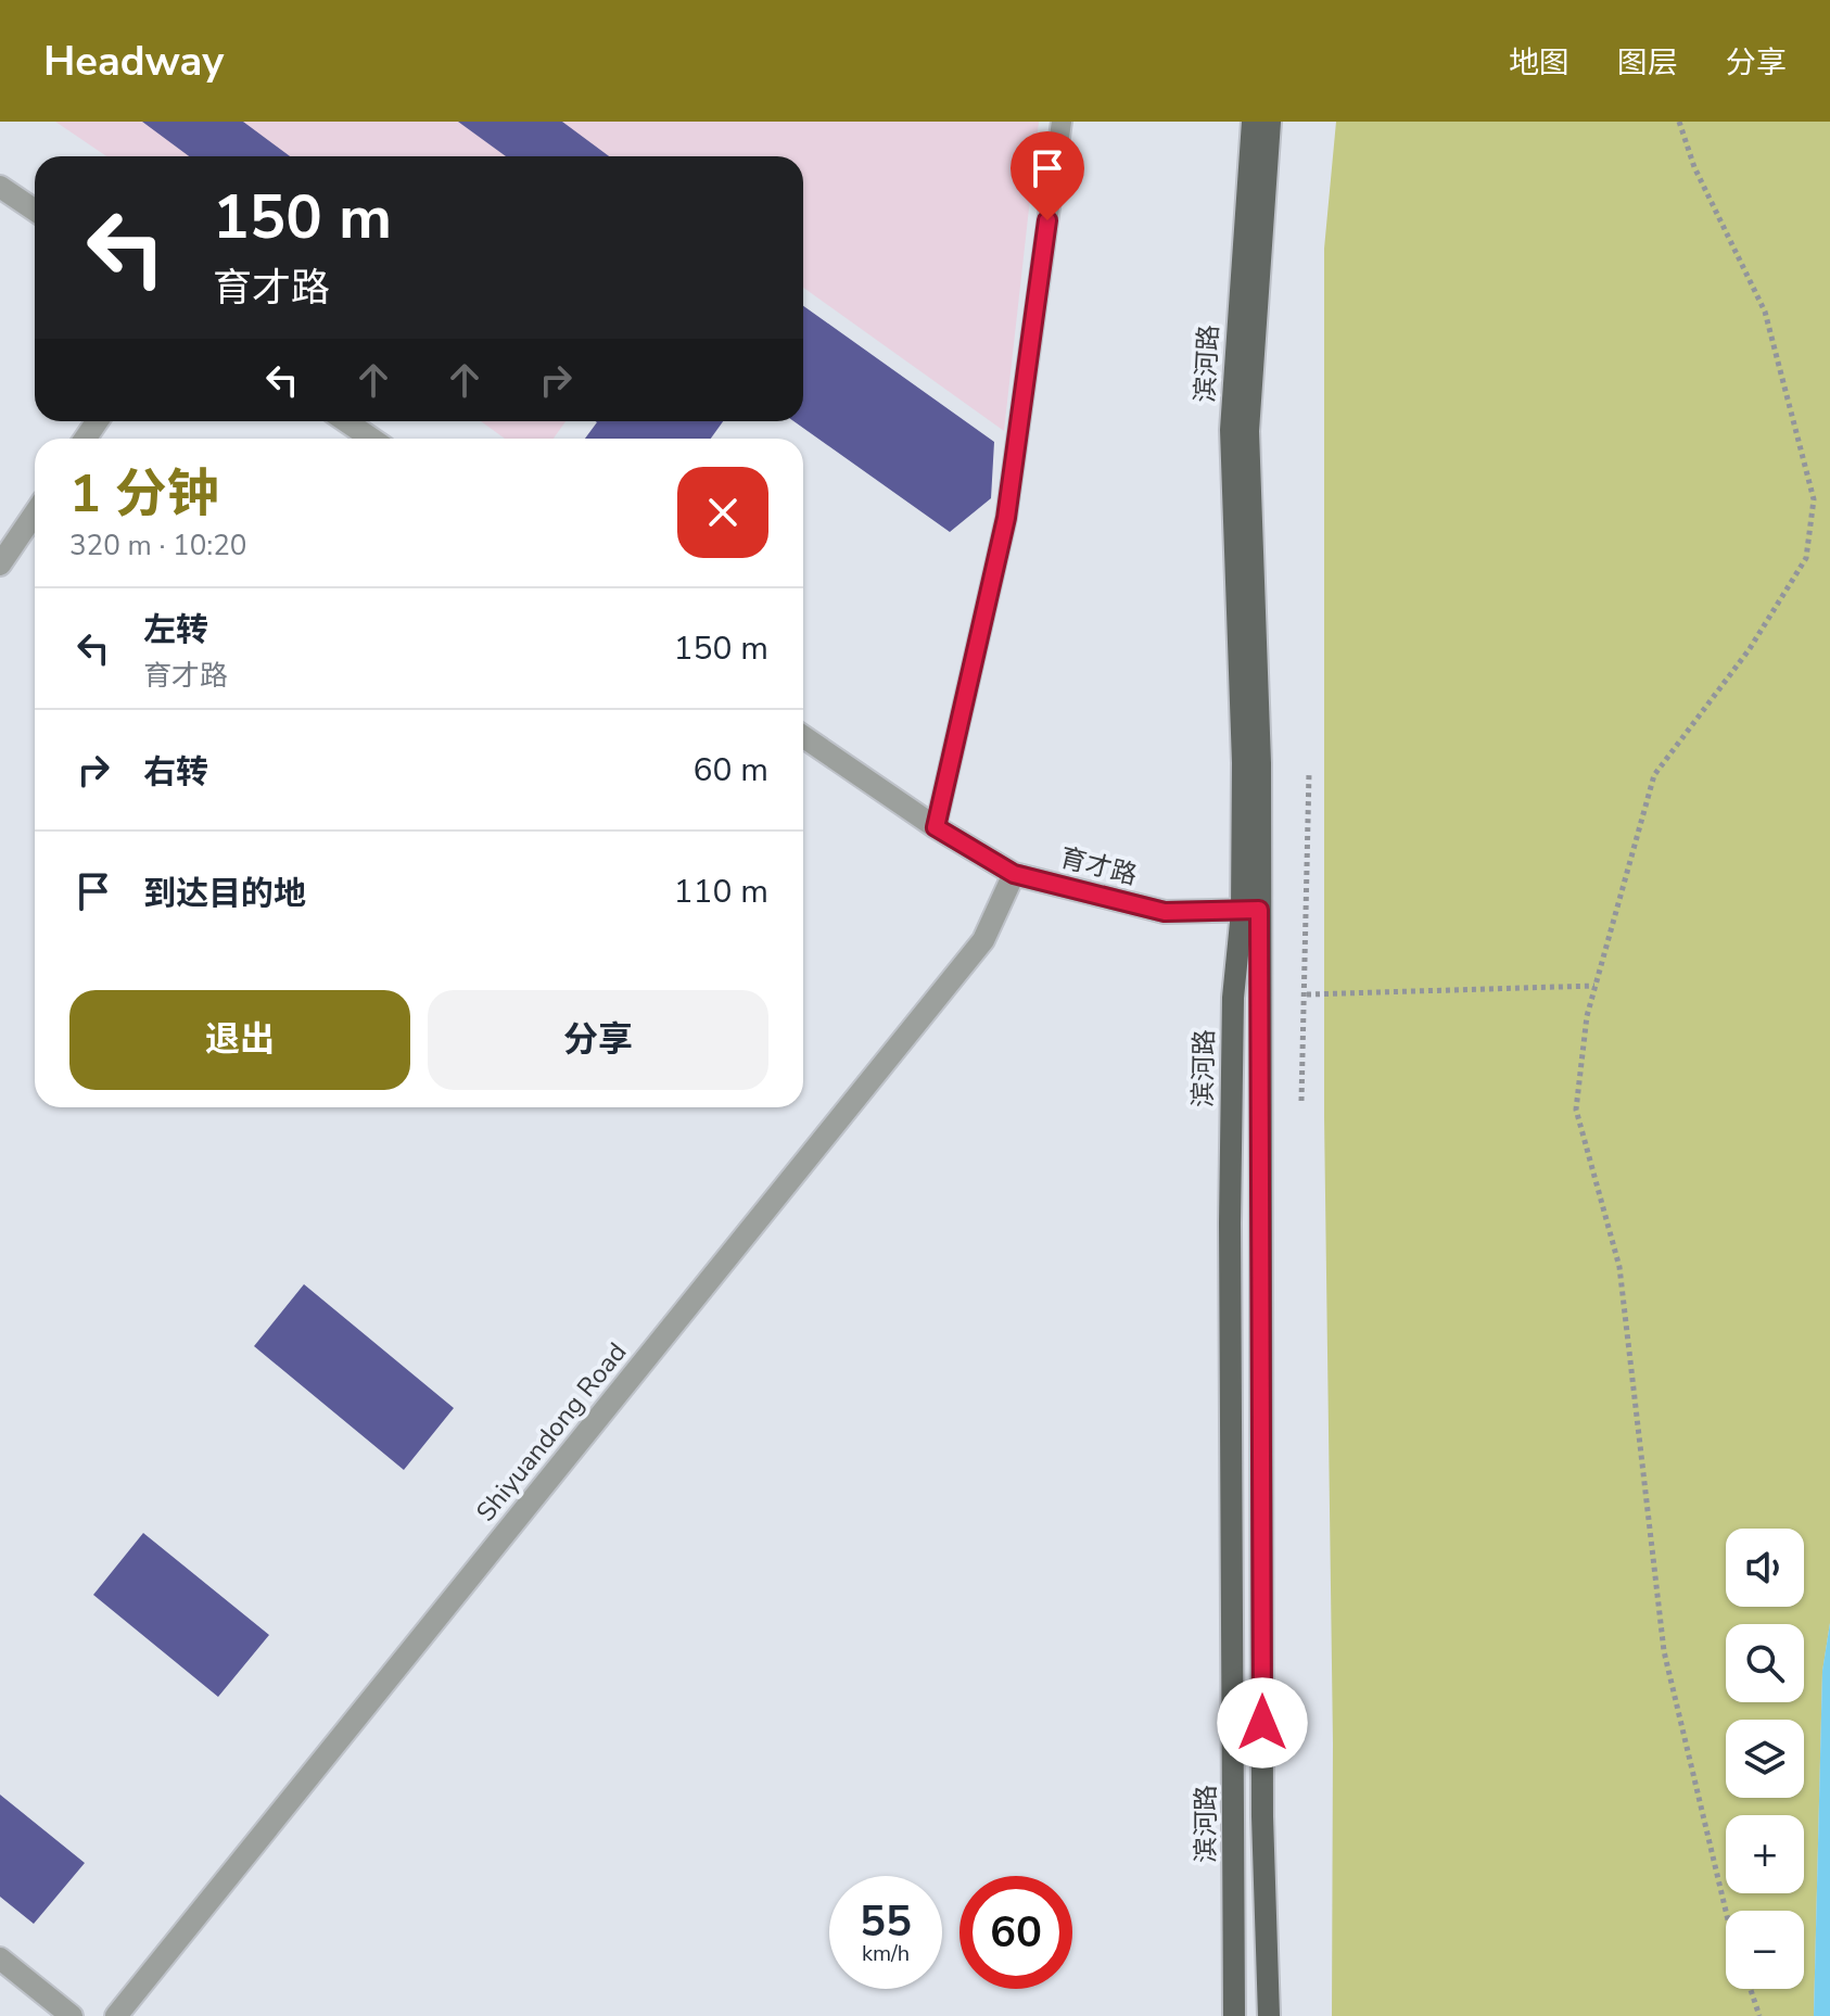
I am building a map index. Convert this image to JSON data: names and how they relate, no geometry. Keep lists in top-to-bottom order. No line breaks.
{"streets":{"main road":["滨河路"],"street":["育才路","Shiyuandong Road"]},"crossings":[["滨河路","育才路"],["育才路","Shiyuandong Road"]],"page":{"header":"Headway","nav":["地图","图层","分享"],"turn":["150 m","育才路"],"heading":["1 分钟","320 m · 10:20"],"list":[{"name":"左转","note":"育才路","value":"150 m"},{"name":"右转","value":"60 m"},{"name":"到达目的地","value":"110 m"}],"buttons":["退出","分享"],"map_buttons":["+","−"],"speed":"55 km/h","limit":"60"}}
